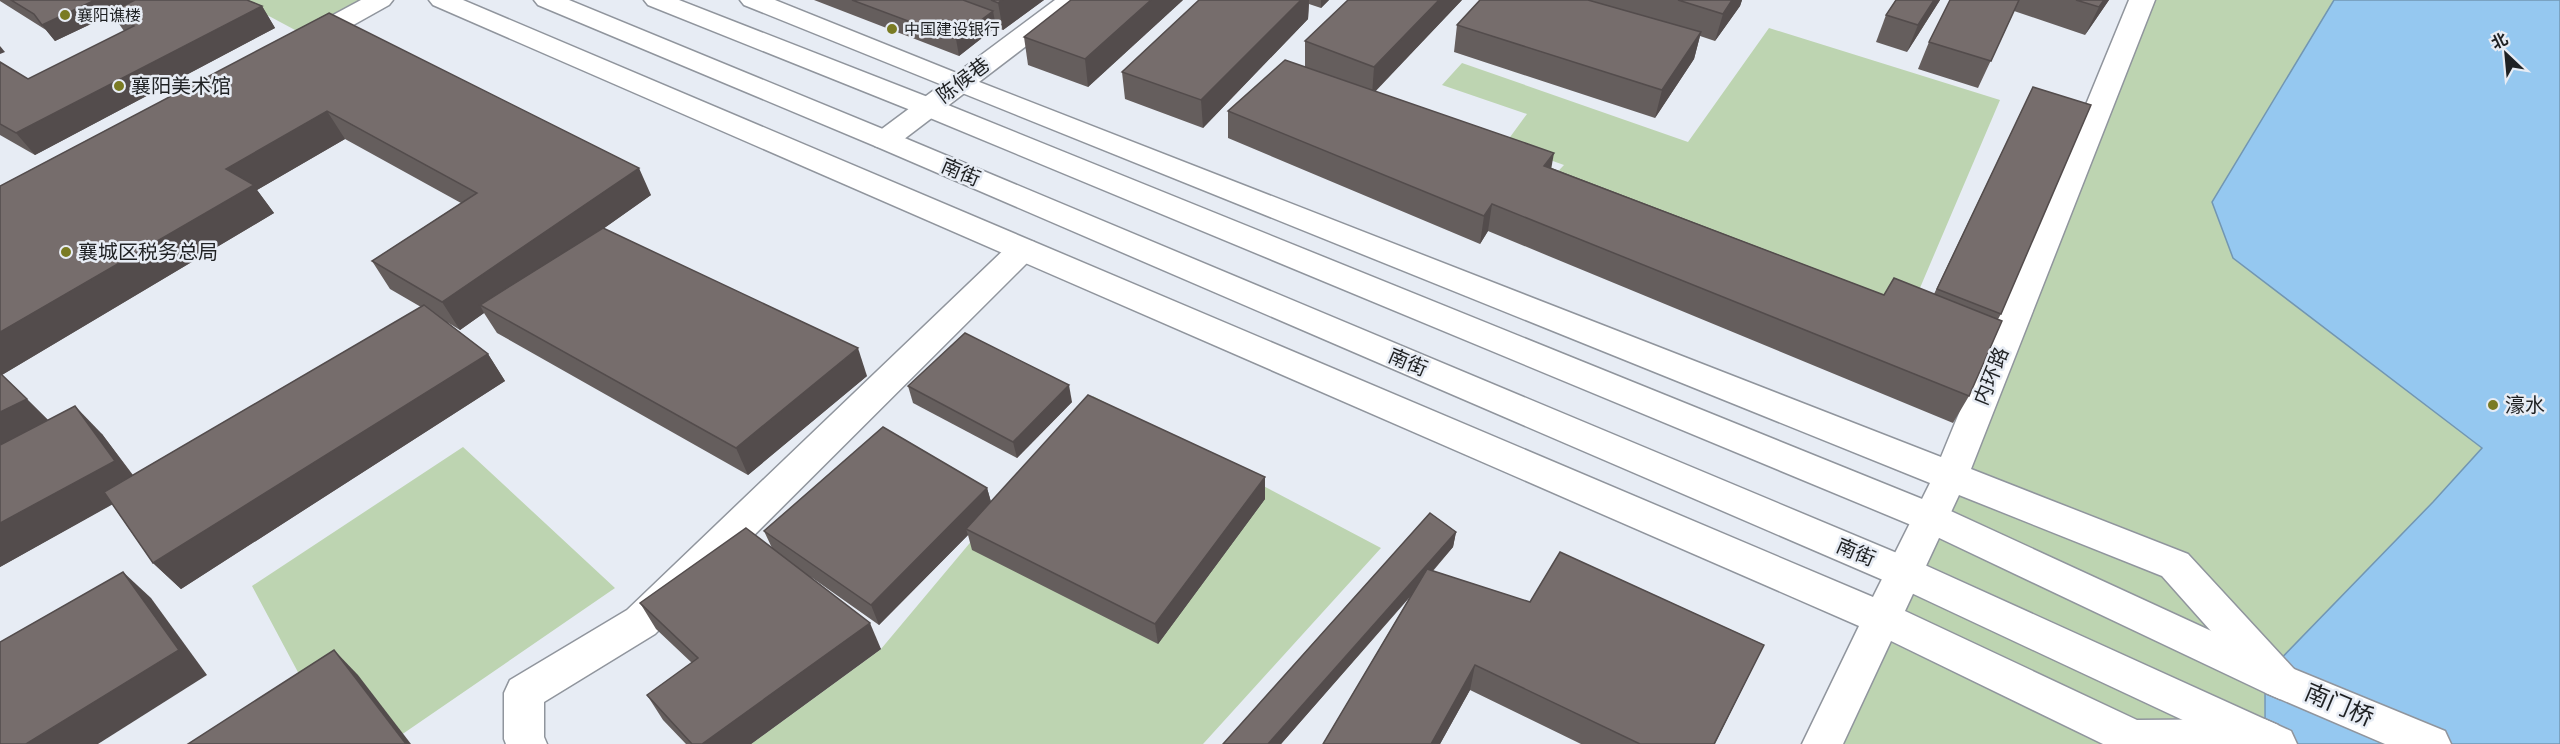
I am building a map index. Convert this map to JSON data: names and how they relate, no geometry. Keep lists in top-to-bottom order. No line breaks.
{"streets":{"street":["陈候巷","南街","内环路","南门桥"]},"crossings":[["陈候巷","南街"],["南街","内环路"]],"places":["襄阳谯楼","中国建设银行","襄阳美术馆","襄城区税务总局","濠水"],"north":"top left"}
